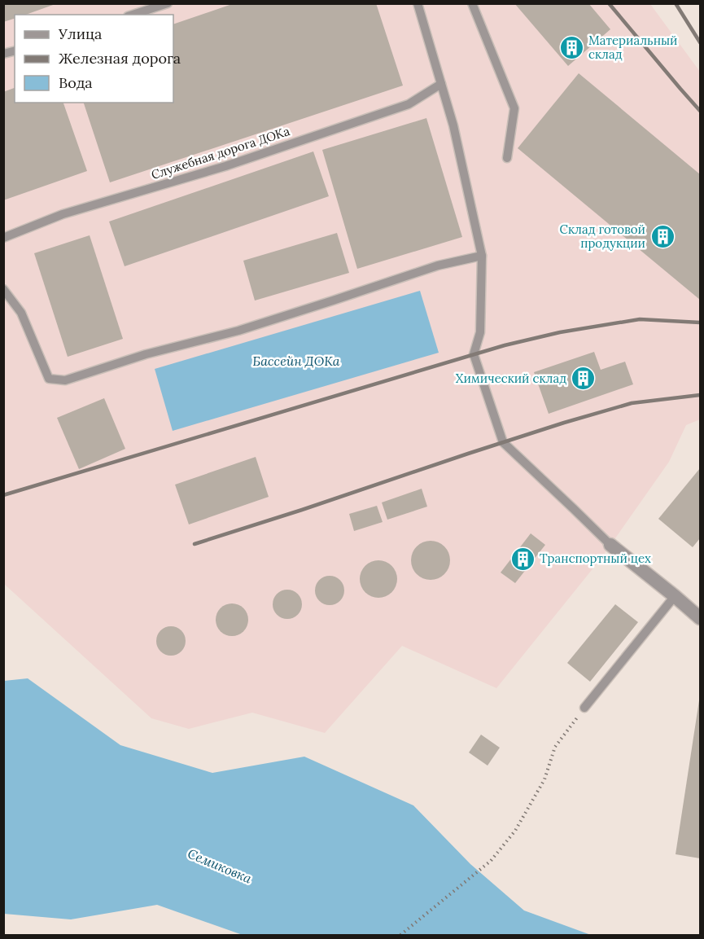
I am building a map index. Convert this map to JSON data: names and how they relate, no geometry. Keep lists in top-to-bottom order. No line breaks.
{"streets":{"lane":["Служебная дорога ДОКа"]},"water":["Бассейн ДОКа","Семиковка"],"places":{"building":["Материальный склад","Склад готовой продукции","Химический склад","Транспортный цех"]},"legend":["Улица","Железная дорога","Вода"]}
